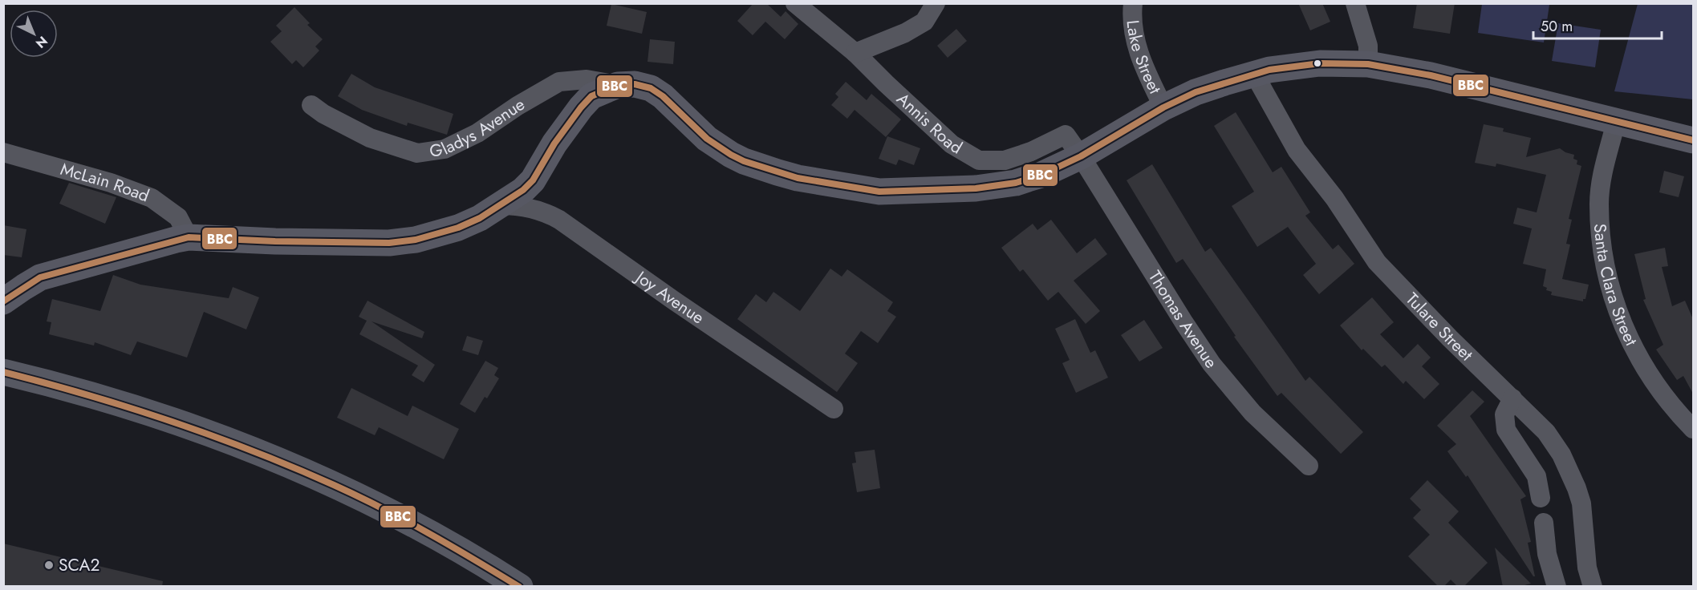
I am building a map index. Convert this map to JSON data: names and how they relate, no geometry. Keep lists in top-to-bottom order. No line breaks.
{"streets":{"street":["Lake Street","Annis Road","Gladys Avenue","McLain Road","Santa Clara Street","Joy Avenue","Thomas Avenue","Tulare Street"]},"crossings":[["Annis Road","Thomas Avenue"]],"places":["SCA2"],"lines":["transit line BBC"],"scale_bar":"50 m","north":"bottom right"}
